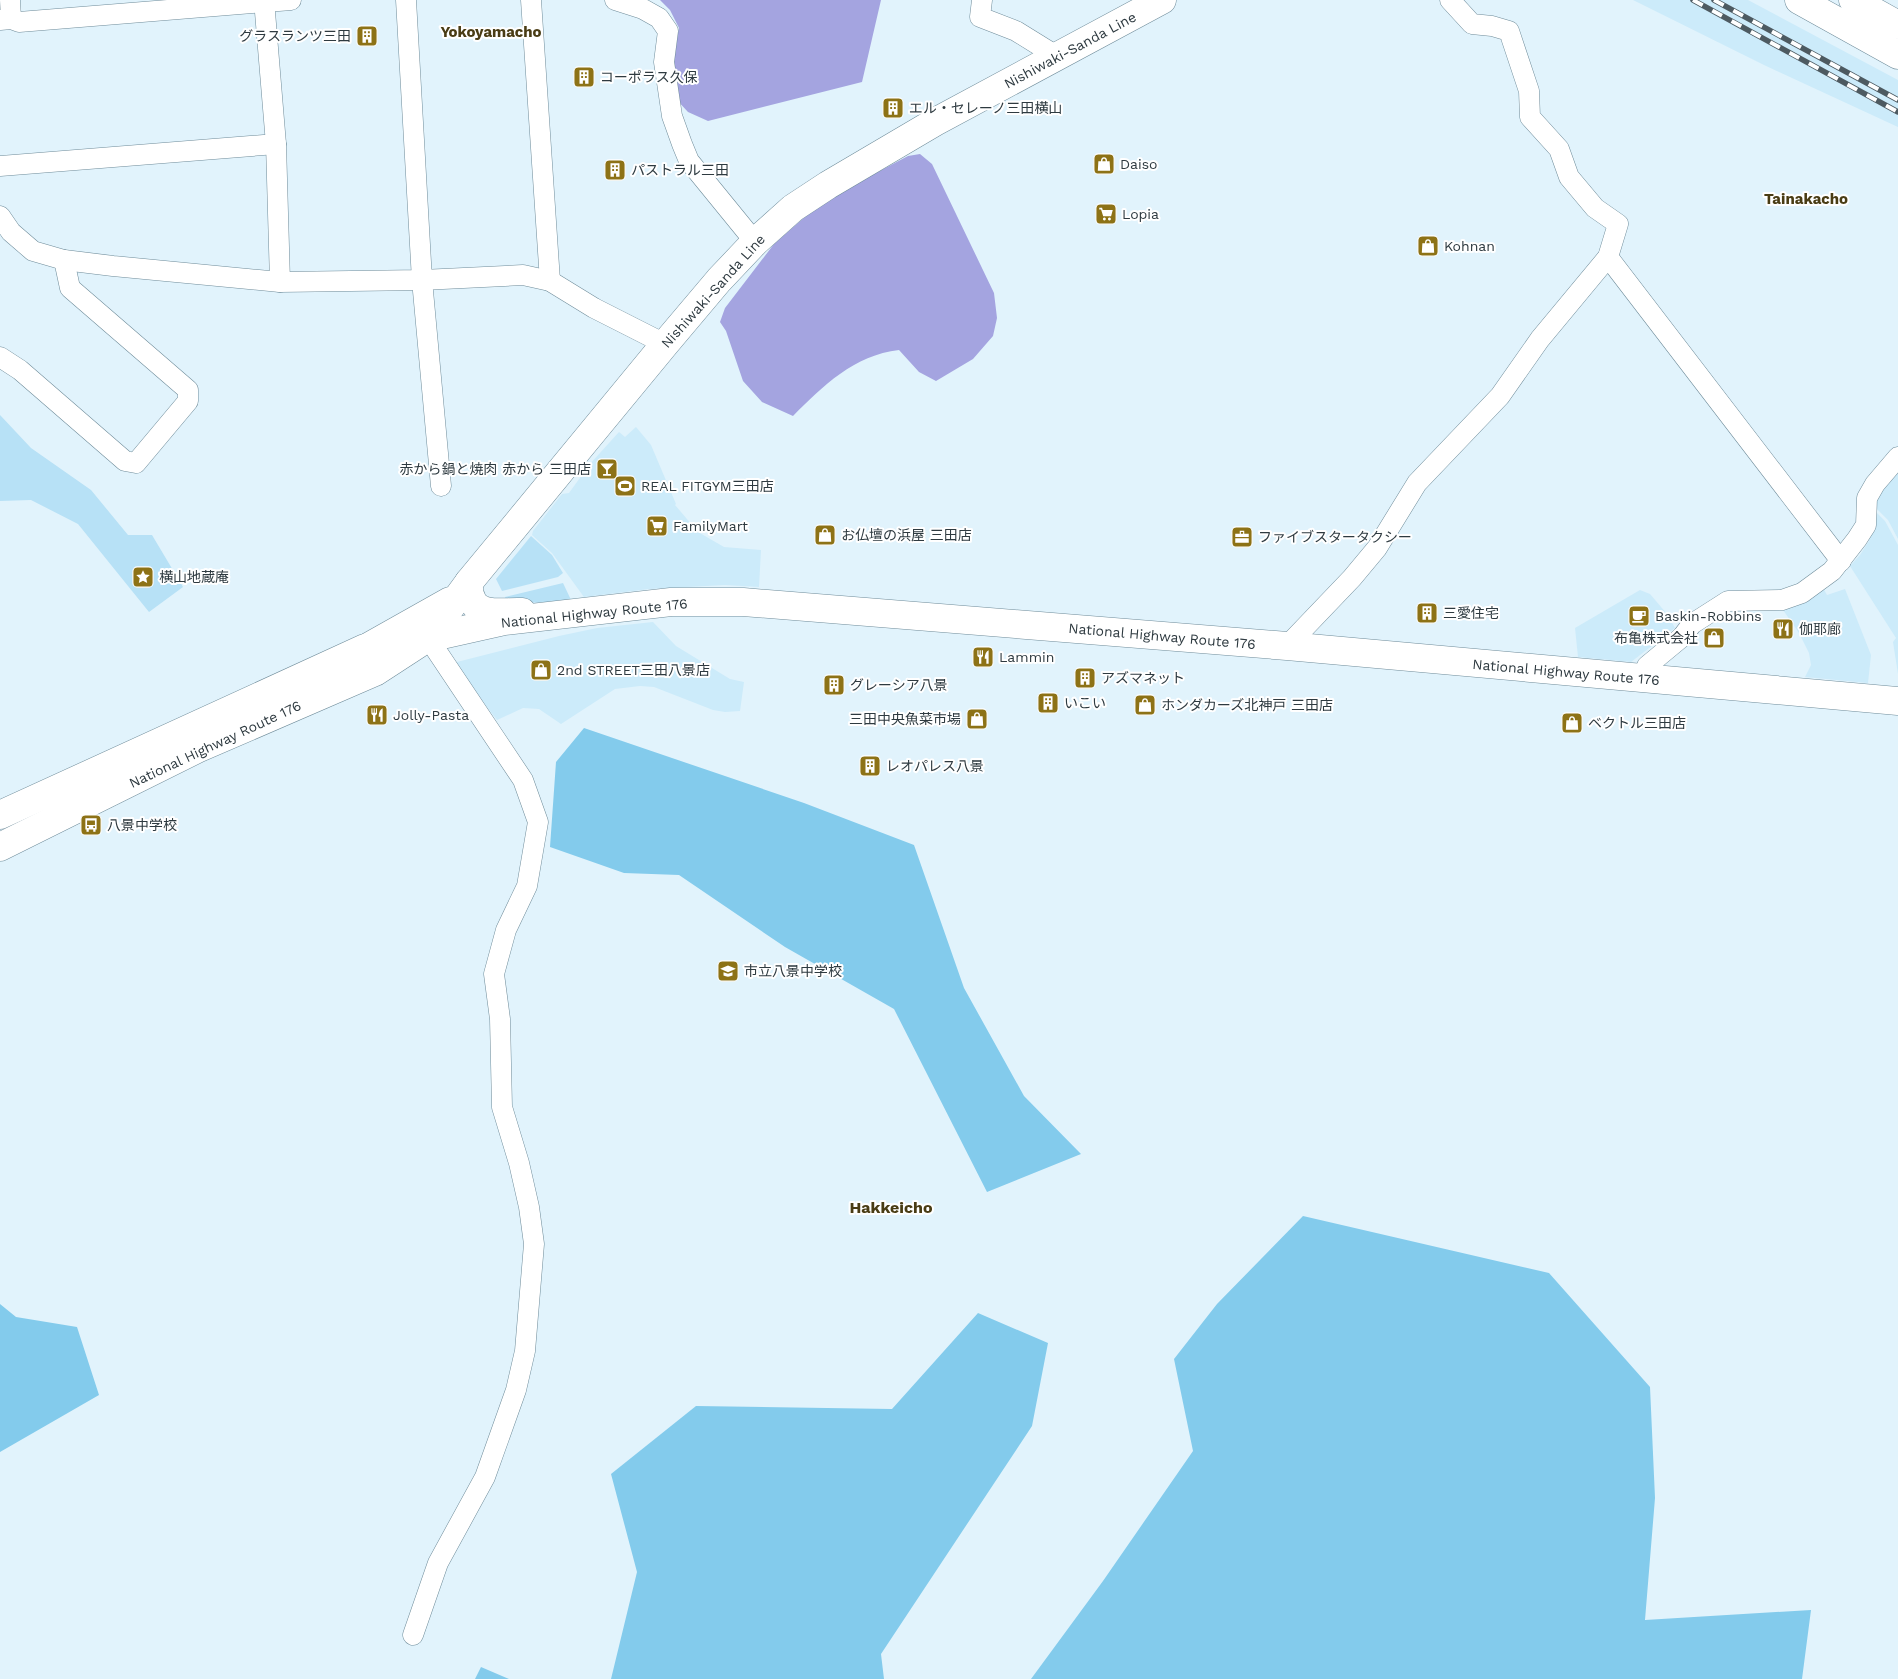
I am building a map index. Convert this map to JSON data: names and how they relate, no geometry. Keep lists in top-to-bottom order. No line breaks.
{"streets":{"main road":["Nishiwaki-Sanda Line","National Highway Route 176"]},"crossings":[["Nishiwaki-Sanda Line","National Highway Route 176"]],"districts":["Yokoyamacho","Tainakacho","Hakkeicho"],"places":{"building":["グラスランツ三田","コーポラス久保","エル・セレーノ三田横山","パストラル三田","三愛住宅","アズマネット","グレーシア八景","いこい","レオパレス八景"],"shop":["Daiso","Kohnan","お仏壇の浜屋 三田店","布亀株式会社","2nd STREET三田八景店","ホンダカーズ北神戸 三田店","三田中央魚菜市場","ベクトル三田店"],"supermarket":["Lopia","FamilyMart"],"bar":["赤から鍋と焼肉 赤から 三田店"],"sports":["REAL FITGYM三田店"],"office":["ファイブスタータクシー"],"place":["横山地蔵庵"],"cafe":["Baskin-Robbins"],"restaurant":["伽耶廊","Lammin","Jolly-Pasta"],"bus stop":["八景中学校"],"school or university":["市立八景中学校"]}}
